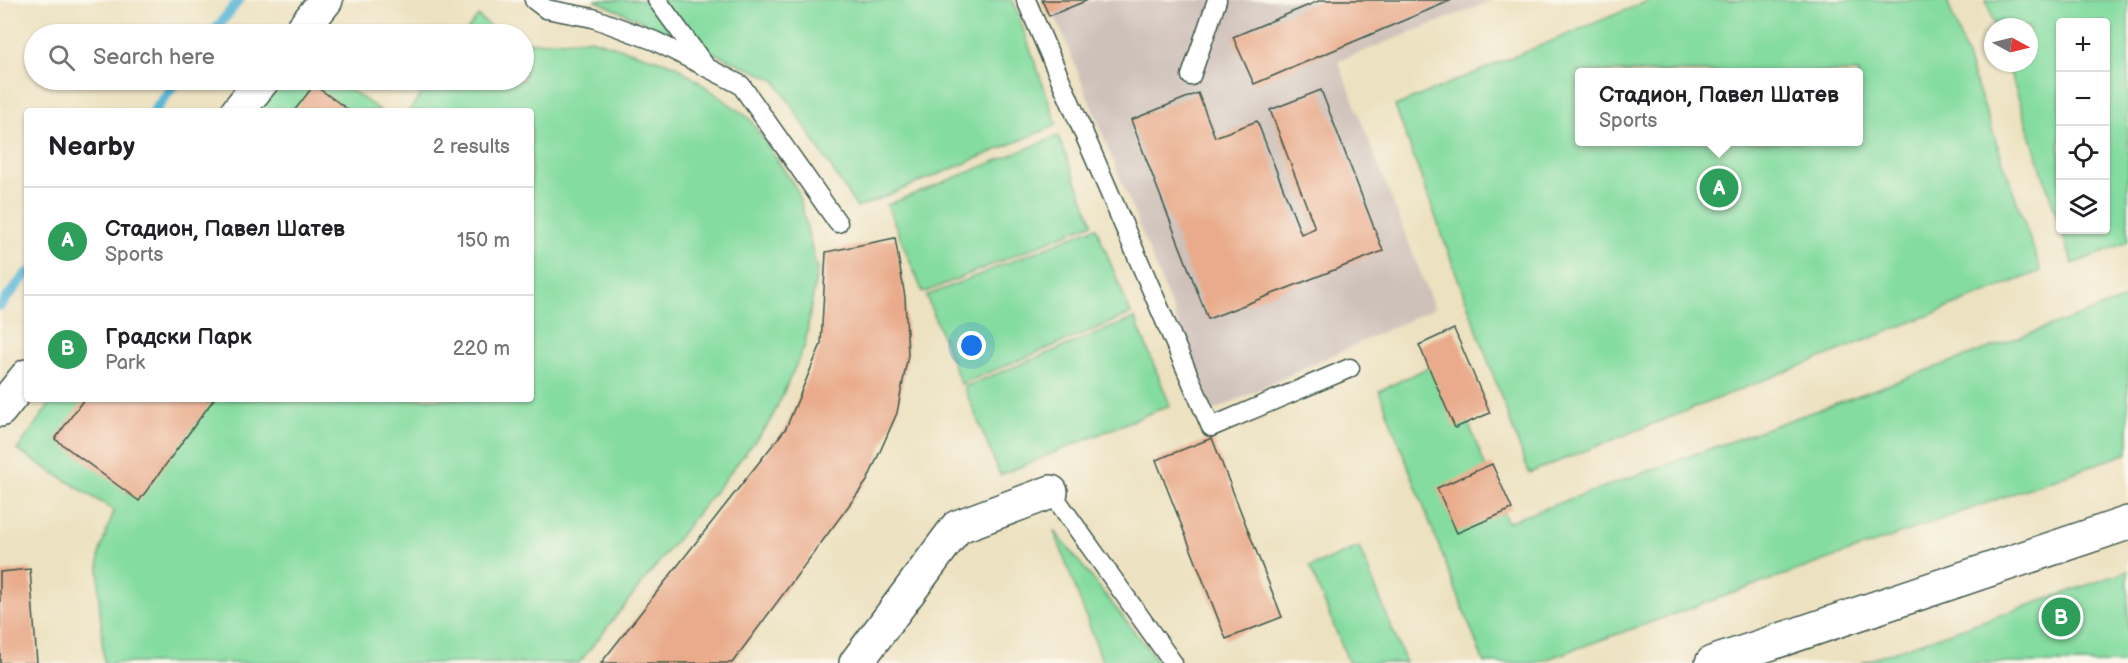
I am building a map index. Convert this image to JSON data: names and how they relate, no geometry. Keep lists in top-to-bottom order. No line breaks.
{"north":"right","page":{"map_buttons":["+","−"],"search":"Search here","popup":["Стадион, Павел Шатев","Sports"],"heading":["Nearby","2 results"],"pins":["A","B"],"list":[{"mark":"A","name":"Стадион, Павел Шатев","note":"Sports","value":"150 m"},{"mark":"B","name":"Градски Парк","note":"Park","value":"220 m"}]}}
